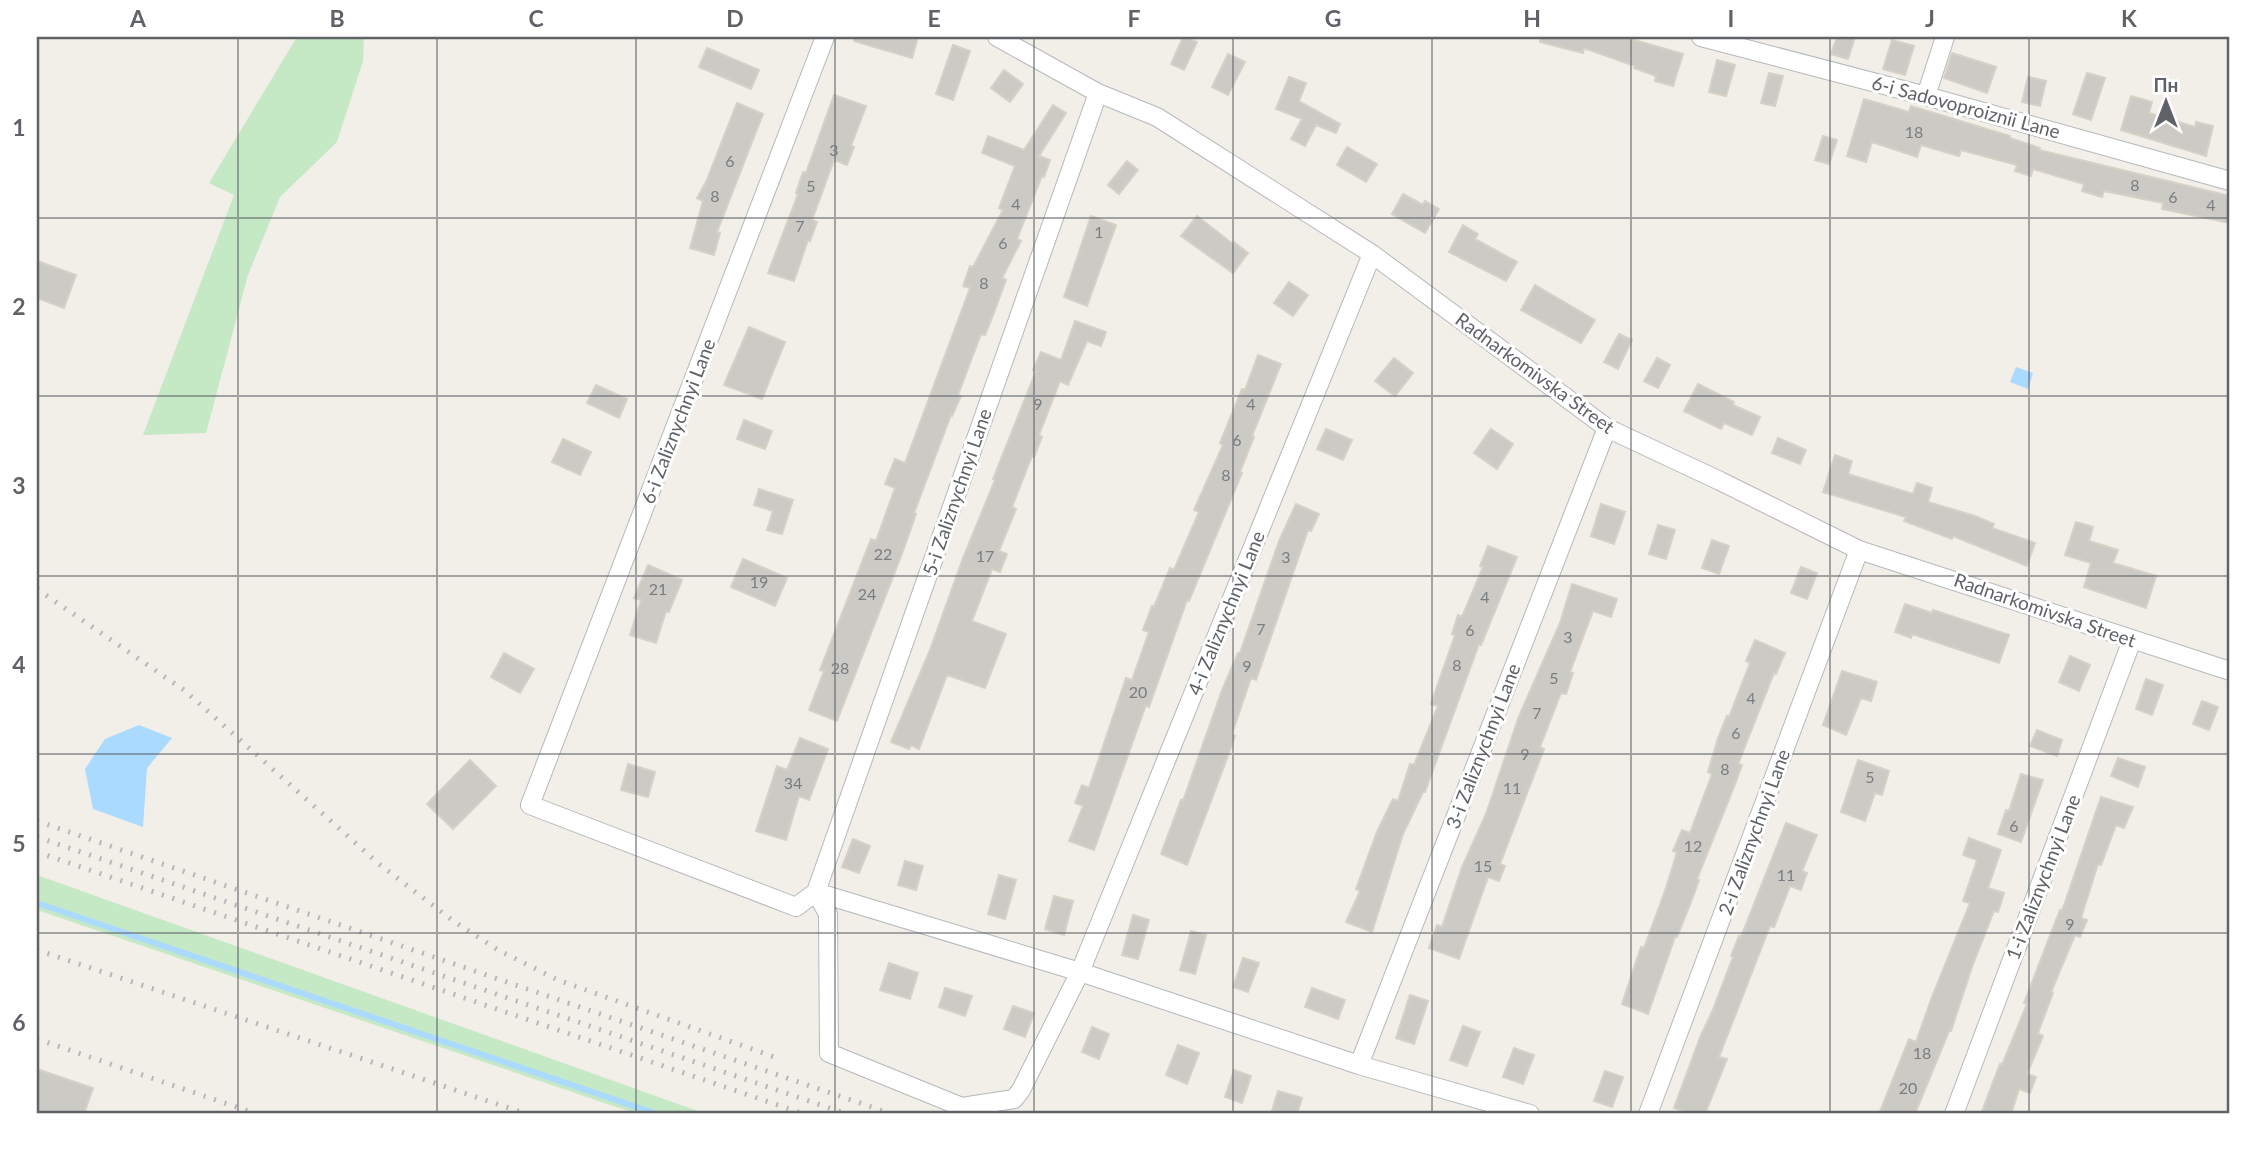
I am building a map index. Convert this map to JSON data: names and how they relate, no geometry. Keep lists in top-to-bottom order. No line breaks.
{"streets":{"street":["6-i Sadovoproiznii Lane","Radnarkomivska Street","6-i Zaliznychnyi Lane","5-i Zaliznychnyi Lane","4-i Zaliznychnyi Lane","3-i Zaliznychnyi Lane","2-i Zaliznychnyi Lane","1-i Zaliznychnyi Lane"]},"crossings":[["Radnarkomivska Street","5-i Zaliznychnyi Lane"],["Radnarkomivska Street","4-i Zaliznychnyi Lane"],["Radnarkomivska Street","3-i Zaliznychnyi Lane"],["Radnarkomivska Street","2-i Zaliznychnyi Lane"],["Radnarkomivska Street","1-i Zaliznychnyi Lane"],["6-i Zaliznychnyi Lane","5-i Zaliznychnyi Lane"],["6-i Zaliznychnyi Lane","4-i Zaliznychnyi Lane"],["5-i Zaliznychnyi Lane","4-i Zaliznychnyi Lane"]],"house_numbers":["18","3","6","8","5","8","6","4","4","7","1","6","8","9","4","6","8","22","17","3","19","21","24","4","7","6","3","8","9","28","5","20","4","7","6","9","8","5","34","11","6","12","15","11","9","18","20"],"north":"top","grid":{"columns":["A","B","C","D","E","F","G","H","I","J","K"],"rows":["1","2","3","4","5","6"]}}
